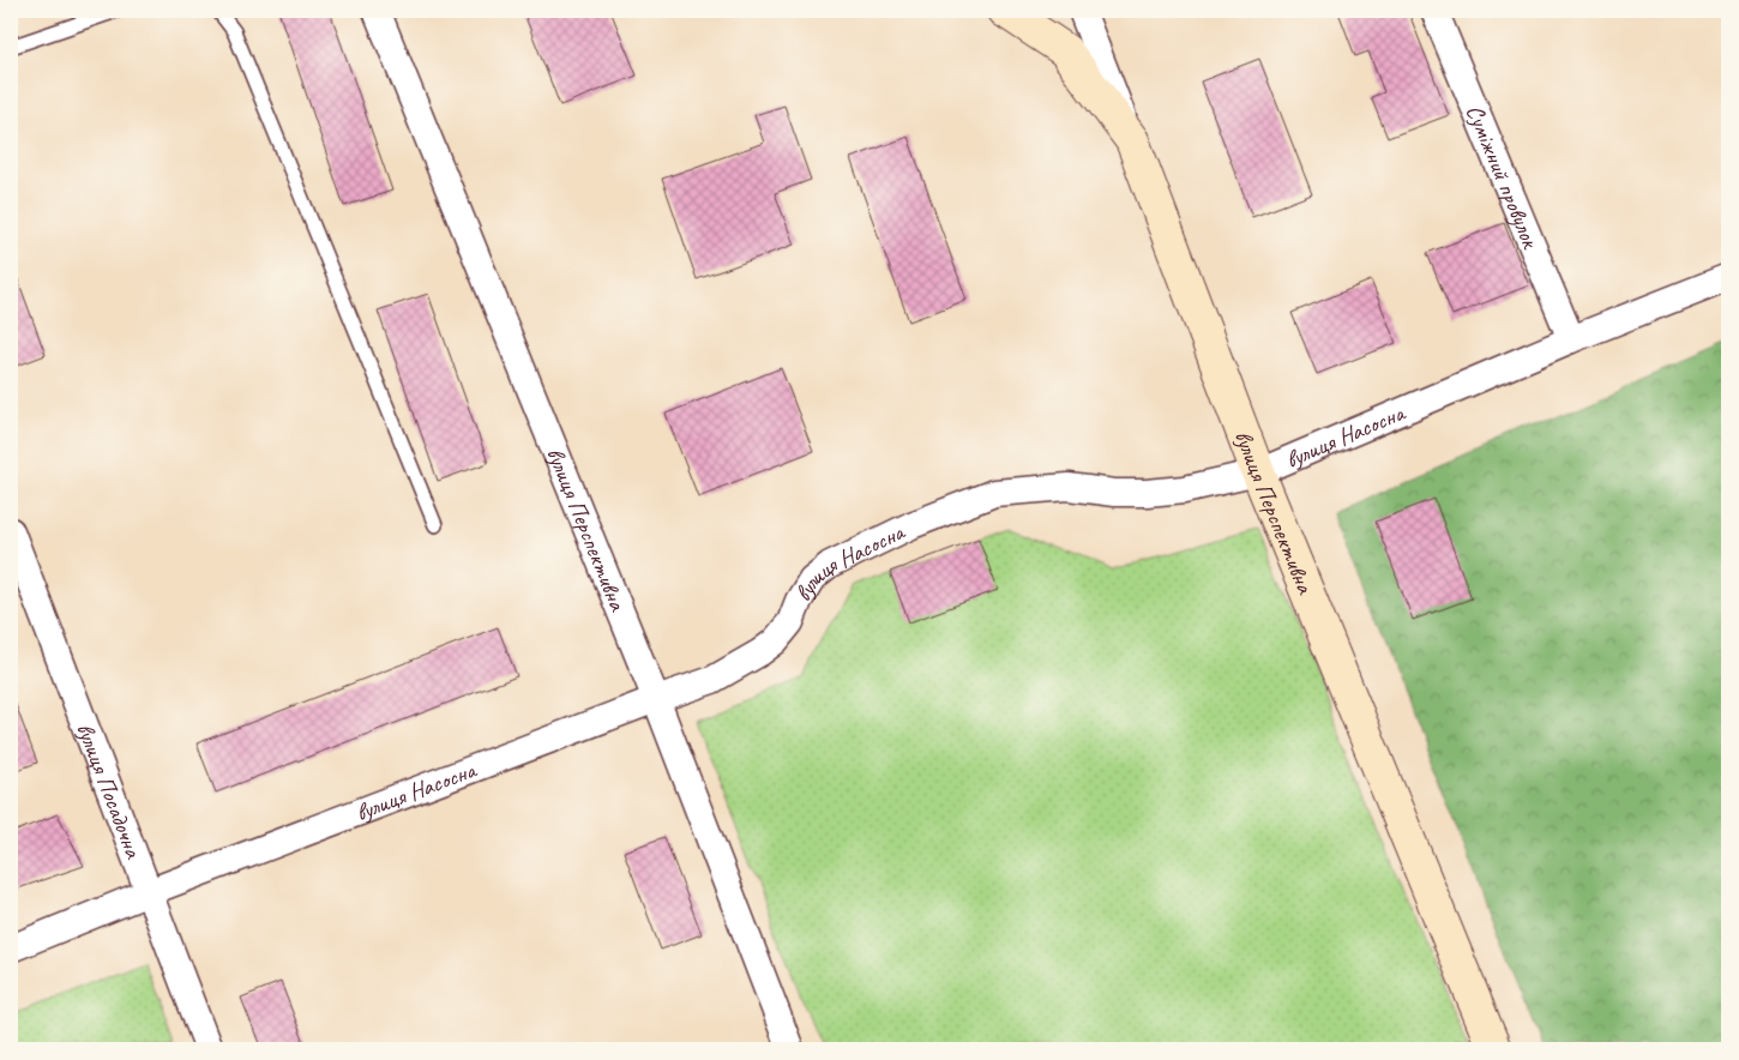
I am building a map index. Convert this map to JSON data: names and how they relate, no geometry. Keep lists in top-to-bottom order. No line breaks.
{"streets":{"street":["Суміжний провулок","вулиця Насосна","вулиця Перспективна","вулиця Посадочна"]},"crossings":[["Суміжний провулок","вулиця Насосна"],["вулиця Насосна","вулиця Перспективна"],["вулиця Насосна","вулиця Посадочна"]]}
